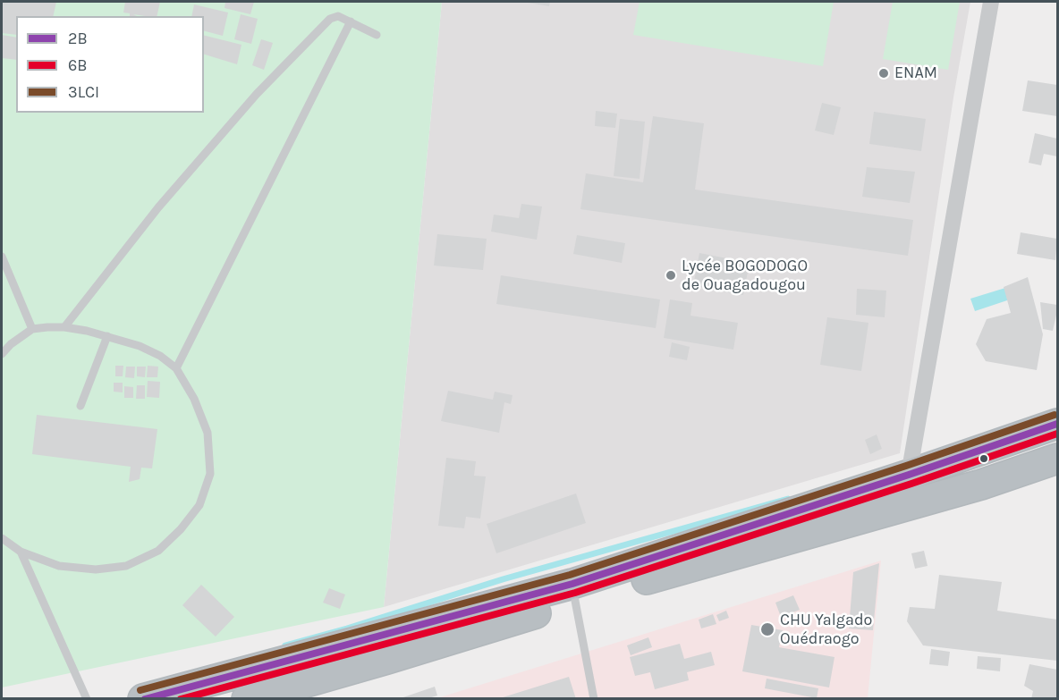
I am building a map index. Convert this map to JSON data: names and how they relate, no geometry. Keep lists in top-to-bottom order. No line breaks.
{"places":["ENAM","Lycée BOGODOGO de Ouagadougou","CHU Yalgado Ouédraogo"],"lines":["transit line 3LCI","transit line 2B","transit line 6B"],"legend":["2B","6B","3LCI"]}
